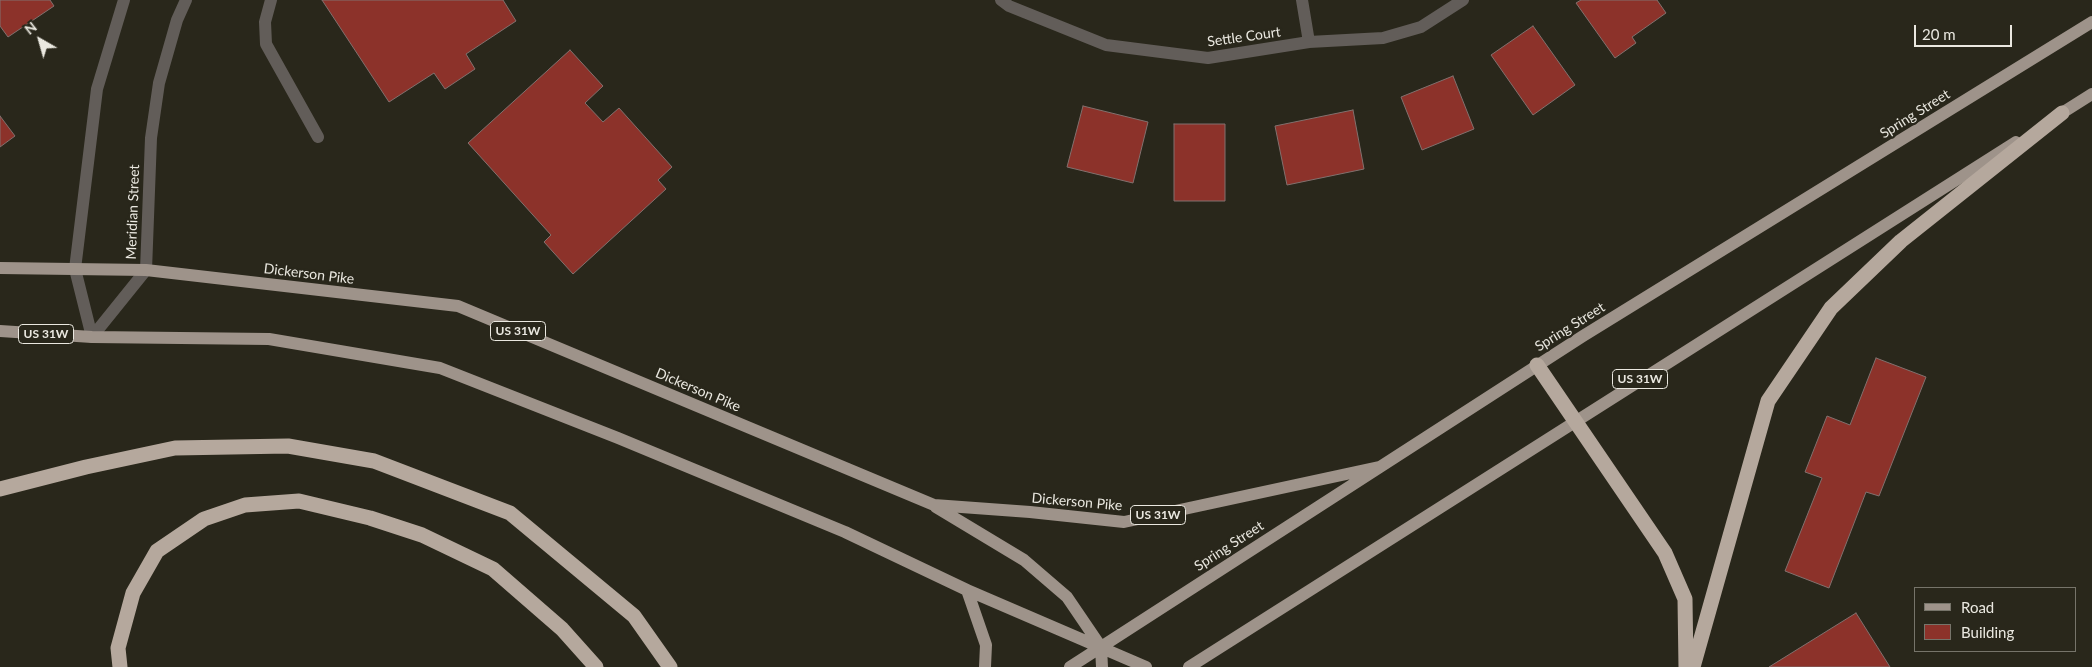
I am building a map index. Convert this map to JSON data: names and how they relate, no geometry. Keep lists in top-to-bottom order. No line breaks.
{"streets":{"main road":["Spring Street","Dickerson Pike","US 31W"],"street":["Settle Court","Meridian Street"]},"crossings":[["Spring Street","Dickerson Pike"],["Spring Street","US 31W"],["Meridian Street","Dickerson Pike"],["Meridian Street","US 31W"]],"legend":["Road","Building"],"scale_bar":"20 m","north":"top left"}
